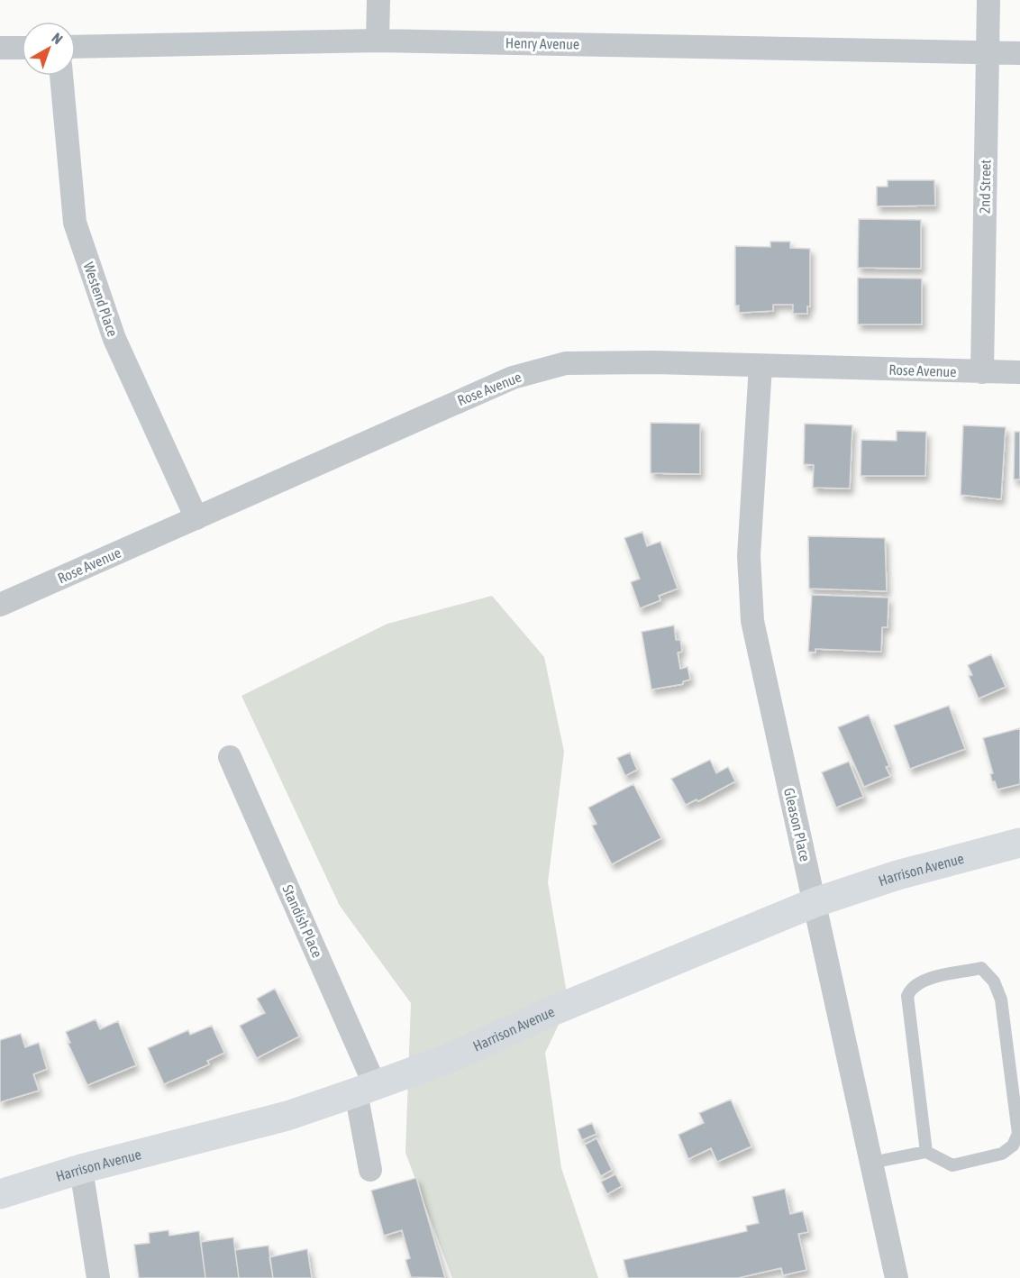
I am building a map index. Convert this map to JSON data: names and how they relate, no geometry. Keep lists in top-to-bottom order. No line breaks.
{"streets":{"main road":["Harrison Avenue"],"street":["Henry Avenue","2nd Street","Westend Place","Rose Avenue","Gleason Place","Standish Place"]},"crossings":[["Henry Avenue","2nd Street"],["2nd Street","Rose Avenue"],["Westend Place","Rose Avenue"],["Rose Avenue","Gleason Place"],["Gleason Place","Harrison Avenue"],["Harrison Avenue","Standish Place"]],"north":"top right"}
